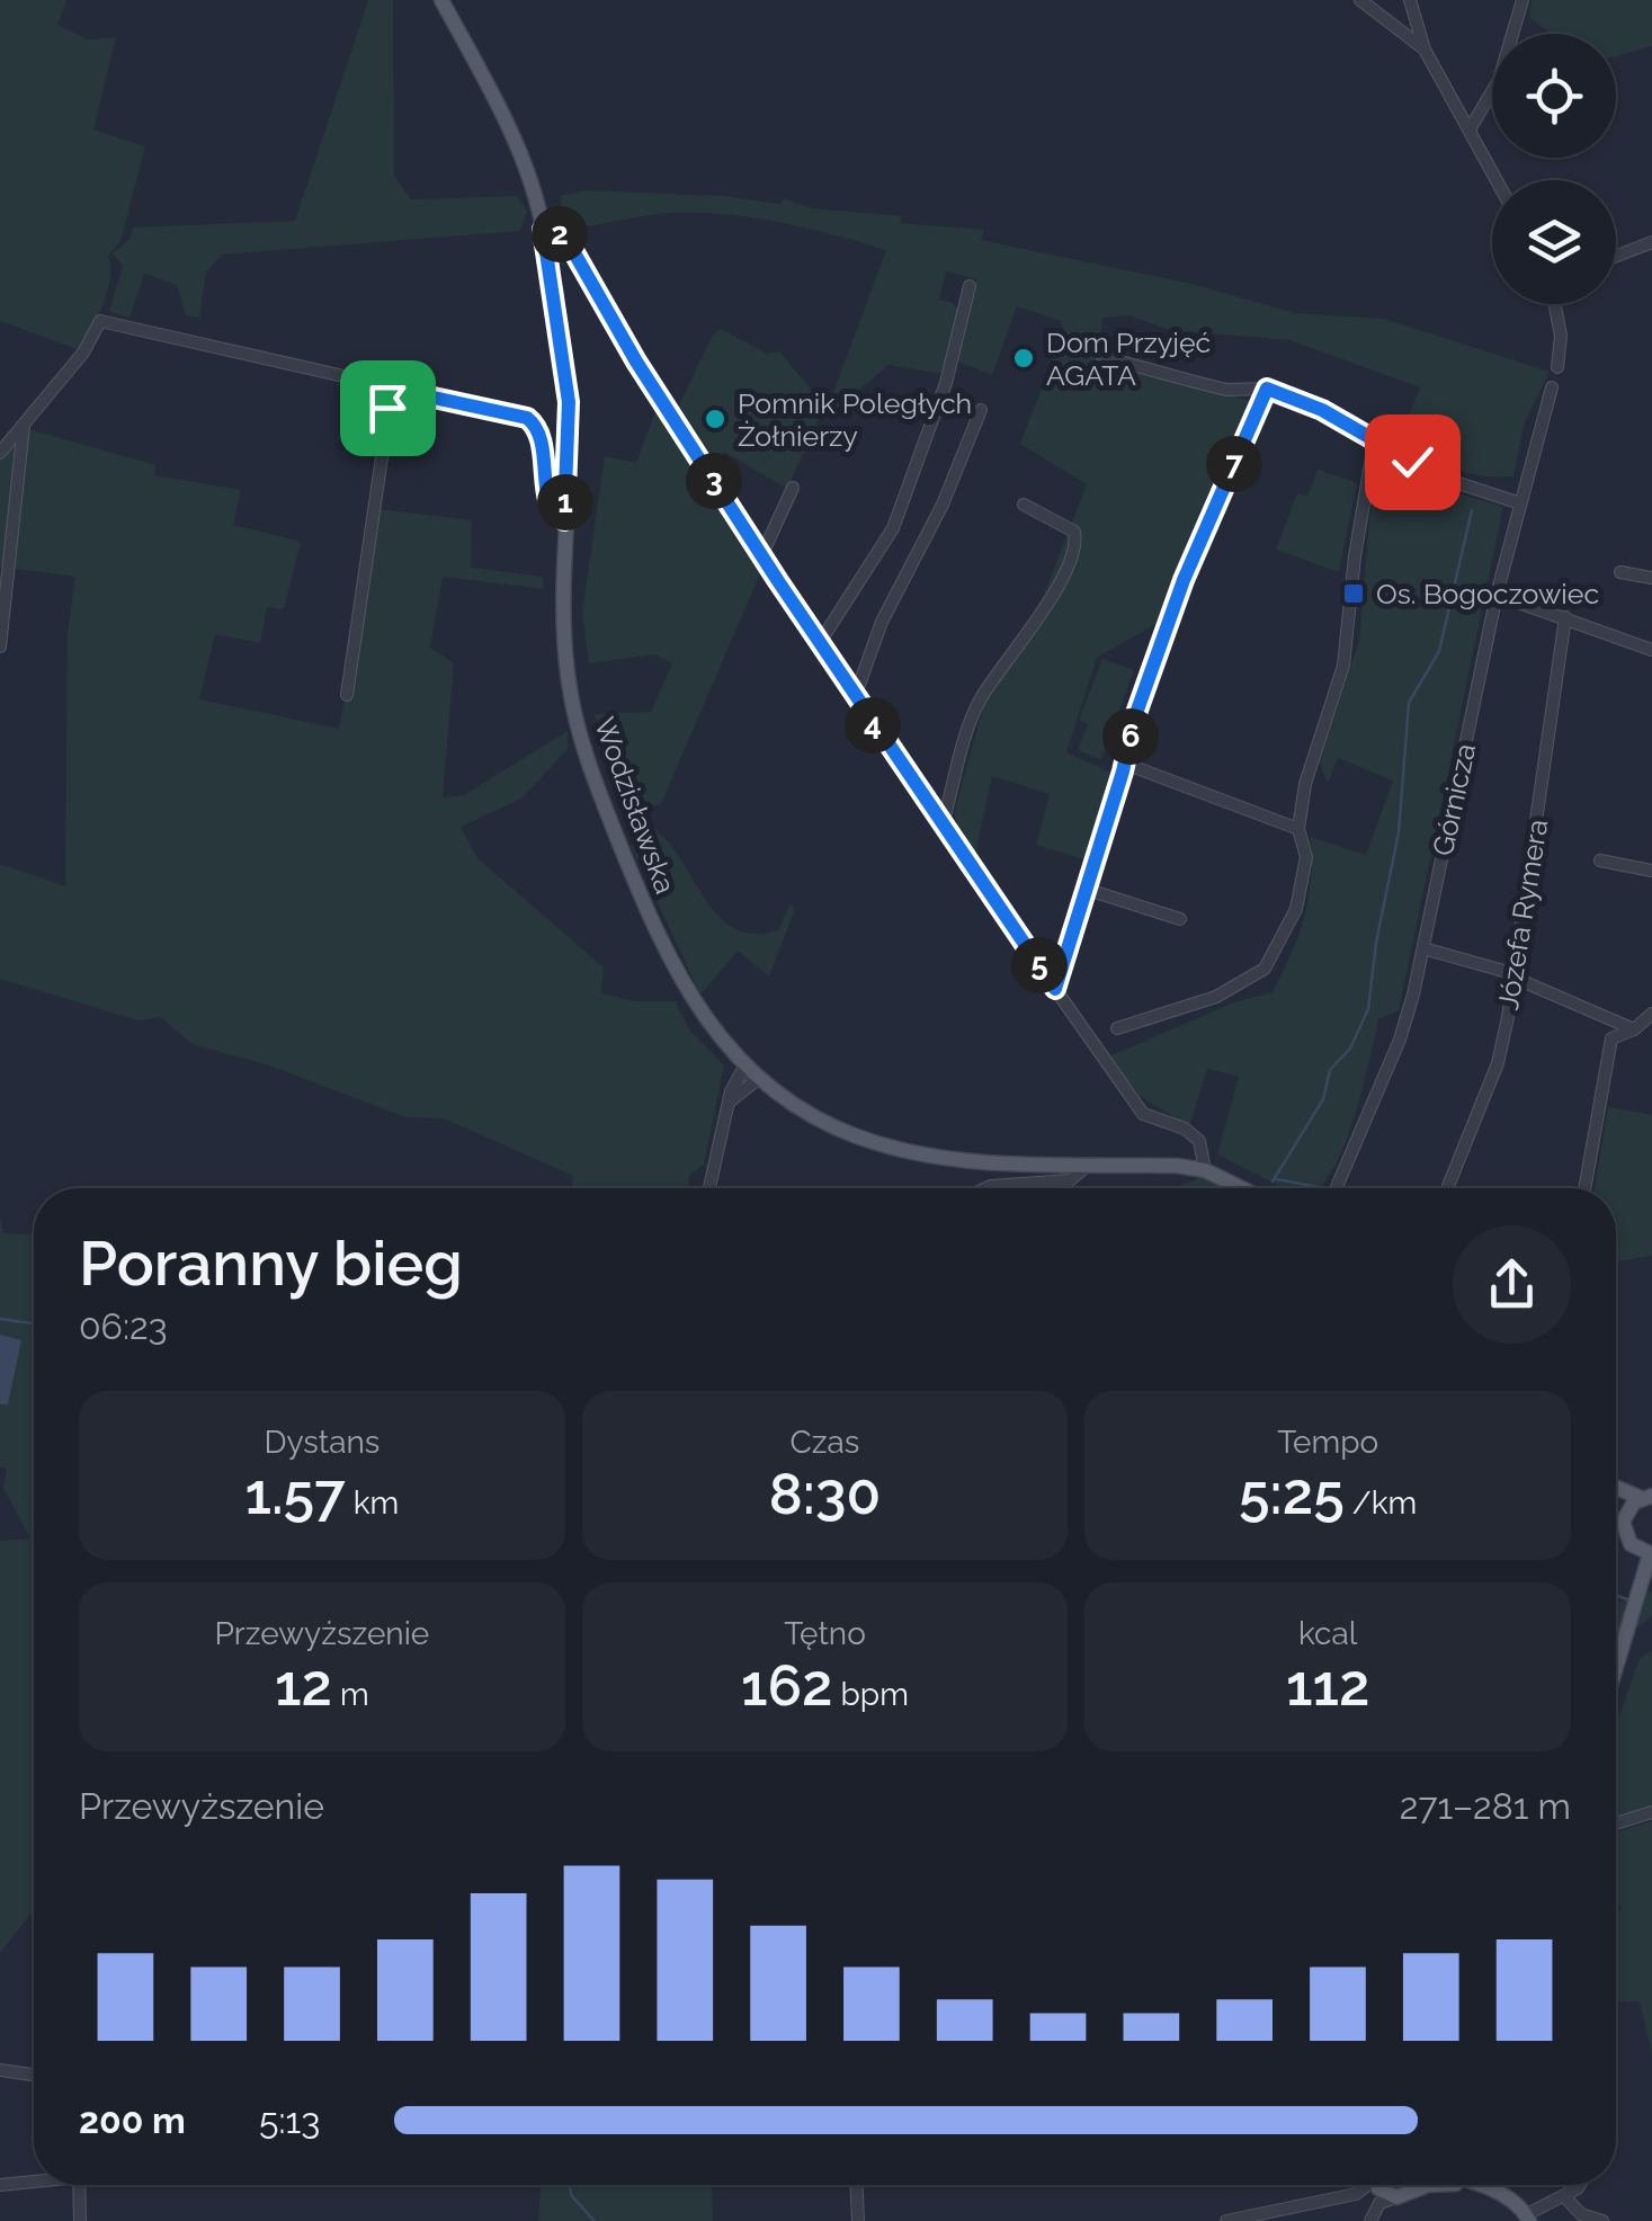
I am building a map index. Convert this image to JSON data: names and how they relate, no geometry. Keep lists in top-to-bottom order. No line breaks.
{"streets":{"main road":["Wodzisławska"],"street":["Górnicza","Józefa Rymera"]},"places":{"other":["Dom Przyjęć AGATA","Pomnik Poległych Żołnierzy"],"transit":["Os. Bogoczowiec"]},"page":{"pins":["2","7","3","1","4","6","5"],"heading":["Poranny bieg","06:23"],"stats":[["Dystans","1.57 km"],["Czas","8:30"],["Tempo","5:25 /km"],["Przewyższenie","12 m"],["Tętno","162 bpm"],["kcal","112"]],"chart":["Przewyższenie","271–281 m"],"list":[{"name":"200 m","note":"5:13"}]}}
